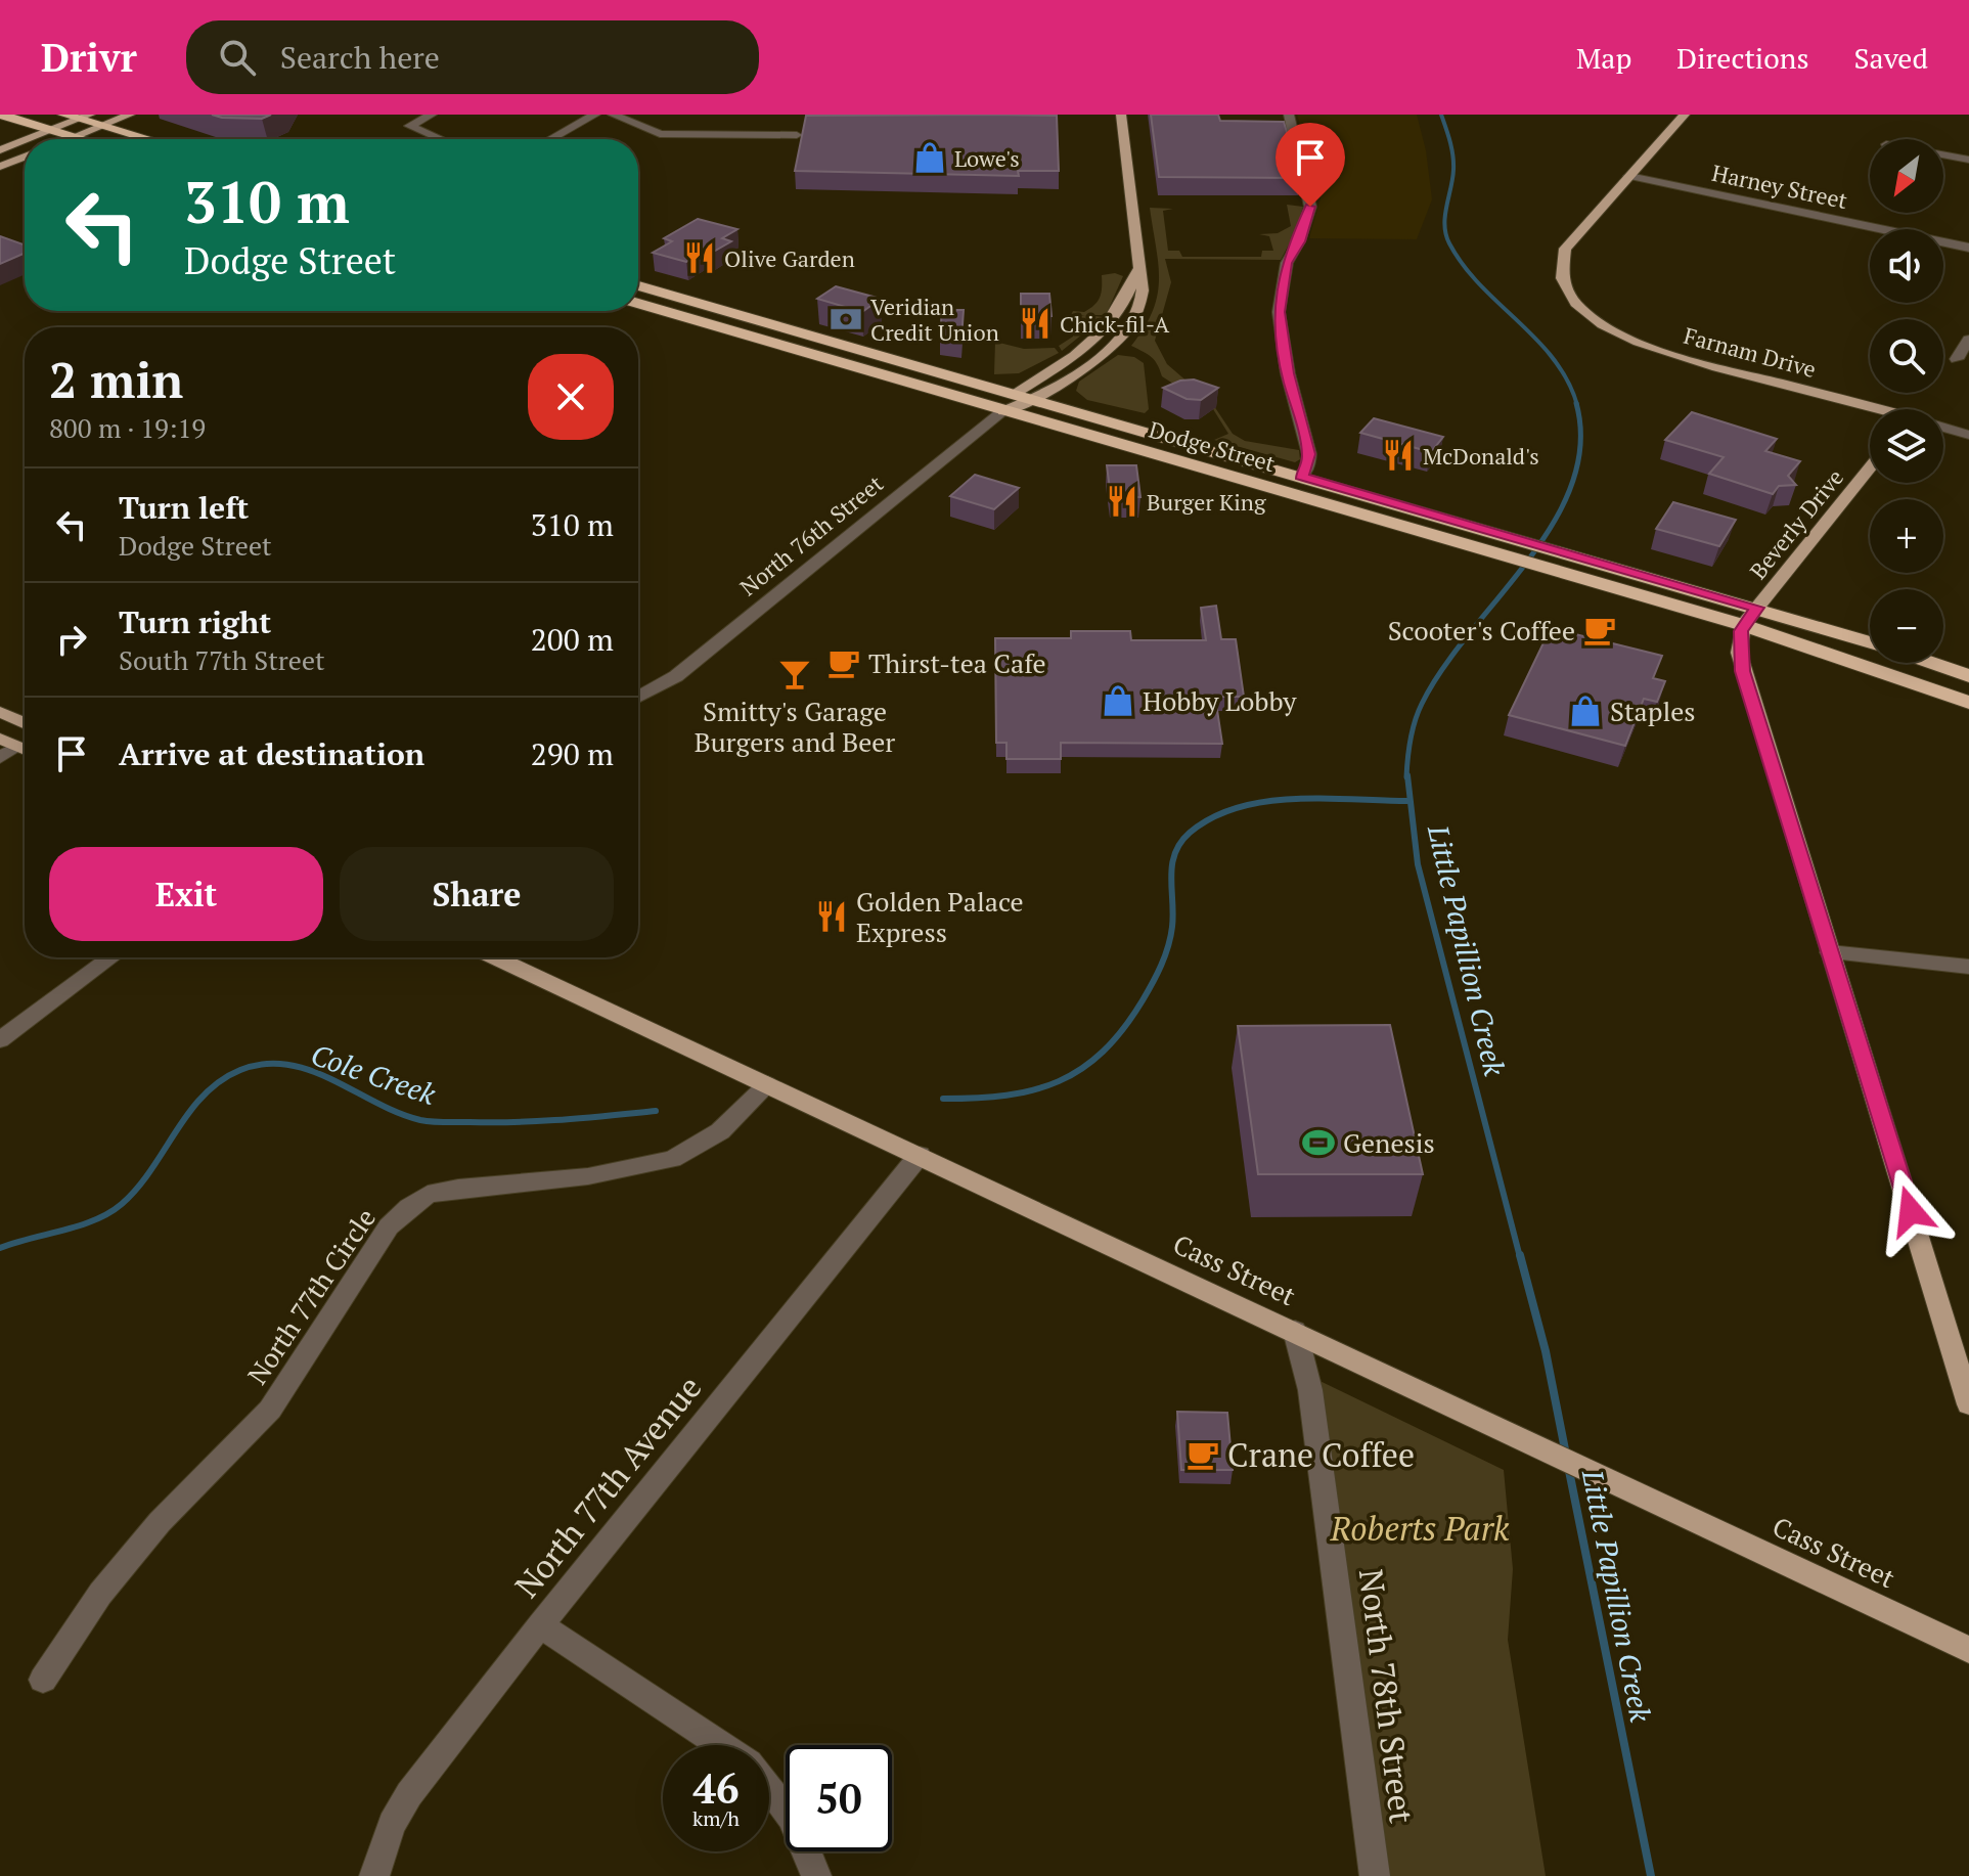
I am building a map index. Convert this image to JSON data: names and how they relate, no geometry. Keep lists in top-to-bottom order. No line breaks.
{"streets":{"highway":["Dodge Street"],"main road":["Farnam Drive","Beverly Drive","North 76th Street","Cass Street"],"street":["Harney Street","North 77th Circle","North 77th Avenue","North 78th Street"]},"crossings":[["Harney Street","Farnam Drive"],["Dodge Street","Beverly Drive"],["Dodge Street","North 76th Street"],["Cass Street","North 77th Circle"],["Cass Street","North 77th Avenue"],["Cass Street","North 78th Street"]],"water":["Little Papillion Creek","Cole Creek"],"parks":["Roberts Park"],"places":{"shop":["Lowe's","Hobby Lobby","Staples"],"restaurant":["Olive Garden","Chick-fil-A","McDonald's","Burger King","Golden Palace Express"],"bank":["Veridian Credit Union"],"cafe":["Scooter's Coffee","Thirst-tea Cafe","Crane Coffee"],"bar":["Smitty's Garage Burgers and Beer"],"sports":["Genesis"]},"north":"bottom left","page":{"header":"Drivr","search":"Search here","nav":["Map","Directions","Saved"],"map_buttons":["+","−"],"turn":["310 m","Dodge Street"],"heading":["2 min","800 m · 19:19"],"list":[{"name":"Turn left","note":"Dodge Street","value":"310 m"},{"name":"Turn right","note":"South 77th Street","value":"200 m"},{"name":"Arrive at destination","value":"290 m"}],"buttons":["Exit","Share"],"speed":"46 km/h","limit":"50"}}
